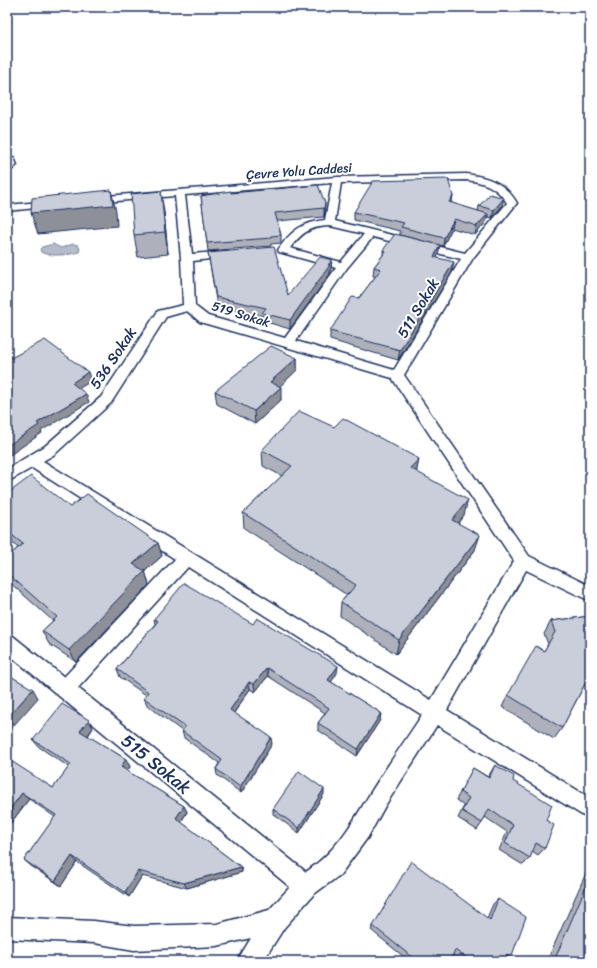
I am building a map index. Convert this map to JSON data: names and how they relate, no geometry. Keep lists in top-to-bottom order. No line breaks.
{"streets":{"street":["Çevre Yolu Caddesi","511 Sokak","519 Sokak","536 Sokak","515 Sokak"]},"crossings":[["Çevre Yolu Caddesi","511 Sokak"],["Çevre Yolu Caddesi","519 Sokak"],["511 Sokak","519 Sokak"],["519 Sokak","536 Sokak"]]}
